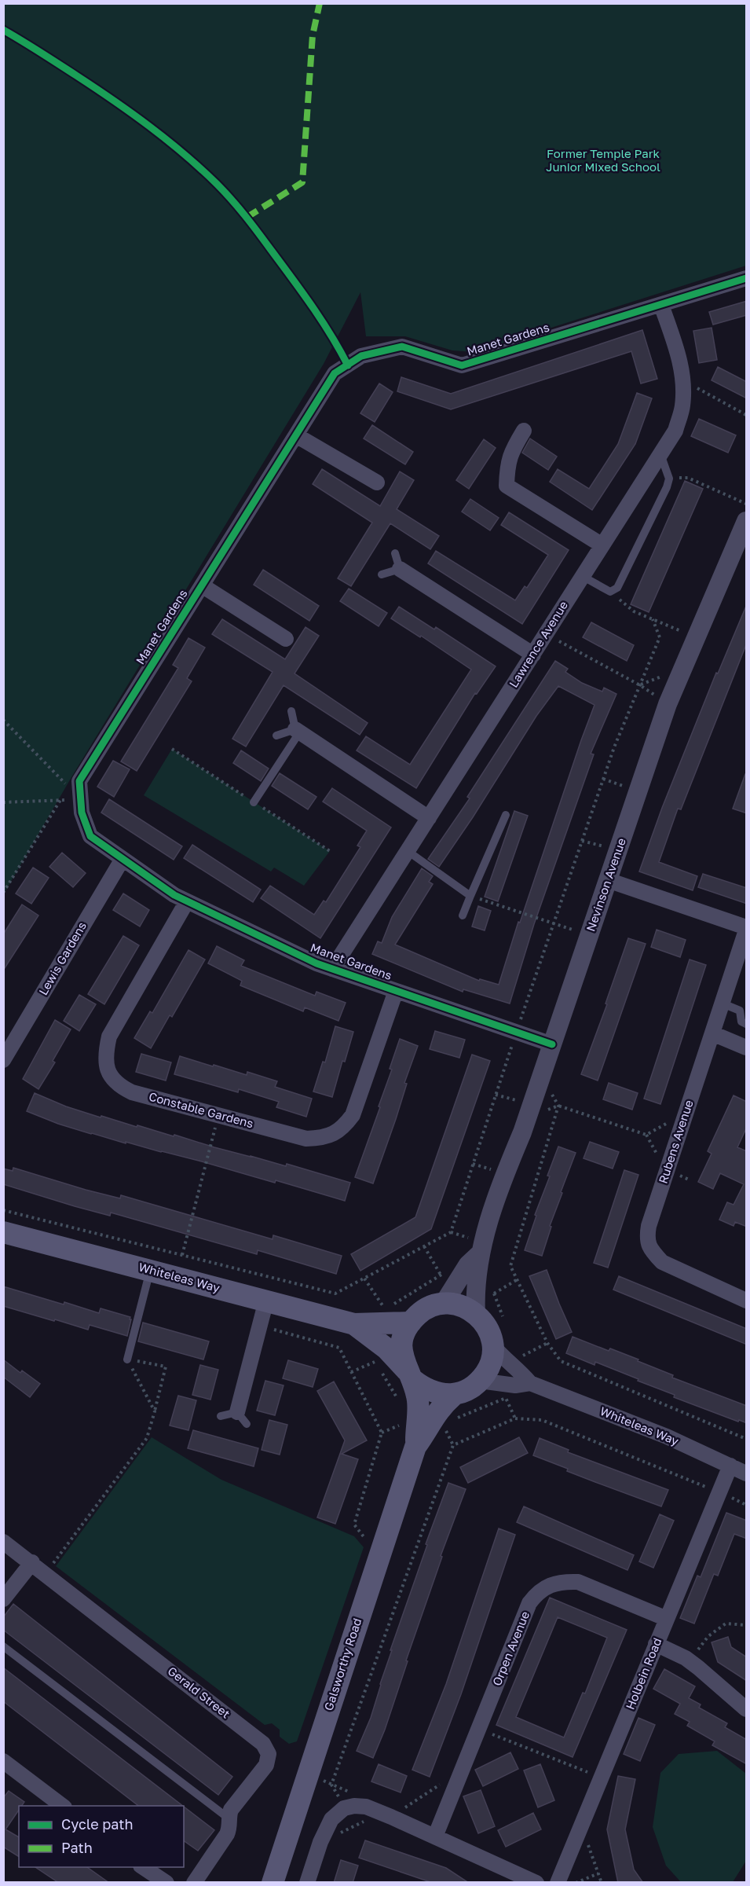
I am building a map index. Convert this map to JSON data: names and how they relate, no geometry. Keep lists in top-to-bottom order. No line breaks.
{"streets":{"main road":["Whiteleas Way","Galsworthy Road"],"street":["Manet Gardens","Lawrence Avenue","Nevinson Avenue","Lewis Gardens","Constable Gardens","Rubens Avenue","Orpen Avenue","Holbein Road","Gerald Street"]},"crossings":[["Manet Gardens","Lawrence Avenue"],["Manet Gardens","Nevinson Avenue"],["Manet Gardens","Lewis Gardens"],["Manet Gardens","Constable Gardens"],["Nevinson Avenue","Whiteleas Way"],["Nevinson Avenue","Galsworthy Road"],["Whiteleas Way","Galsworthy Road"],["Whiteleas Way","Holbein Road"],["Orpen Avenue","Holbein Road"]],"parks":["Former Temple Park Junior Mixed School"],"legend":["Cycle path","Path"]}
